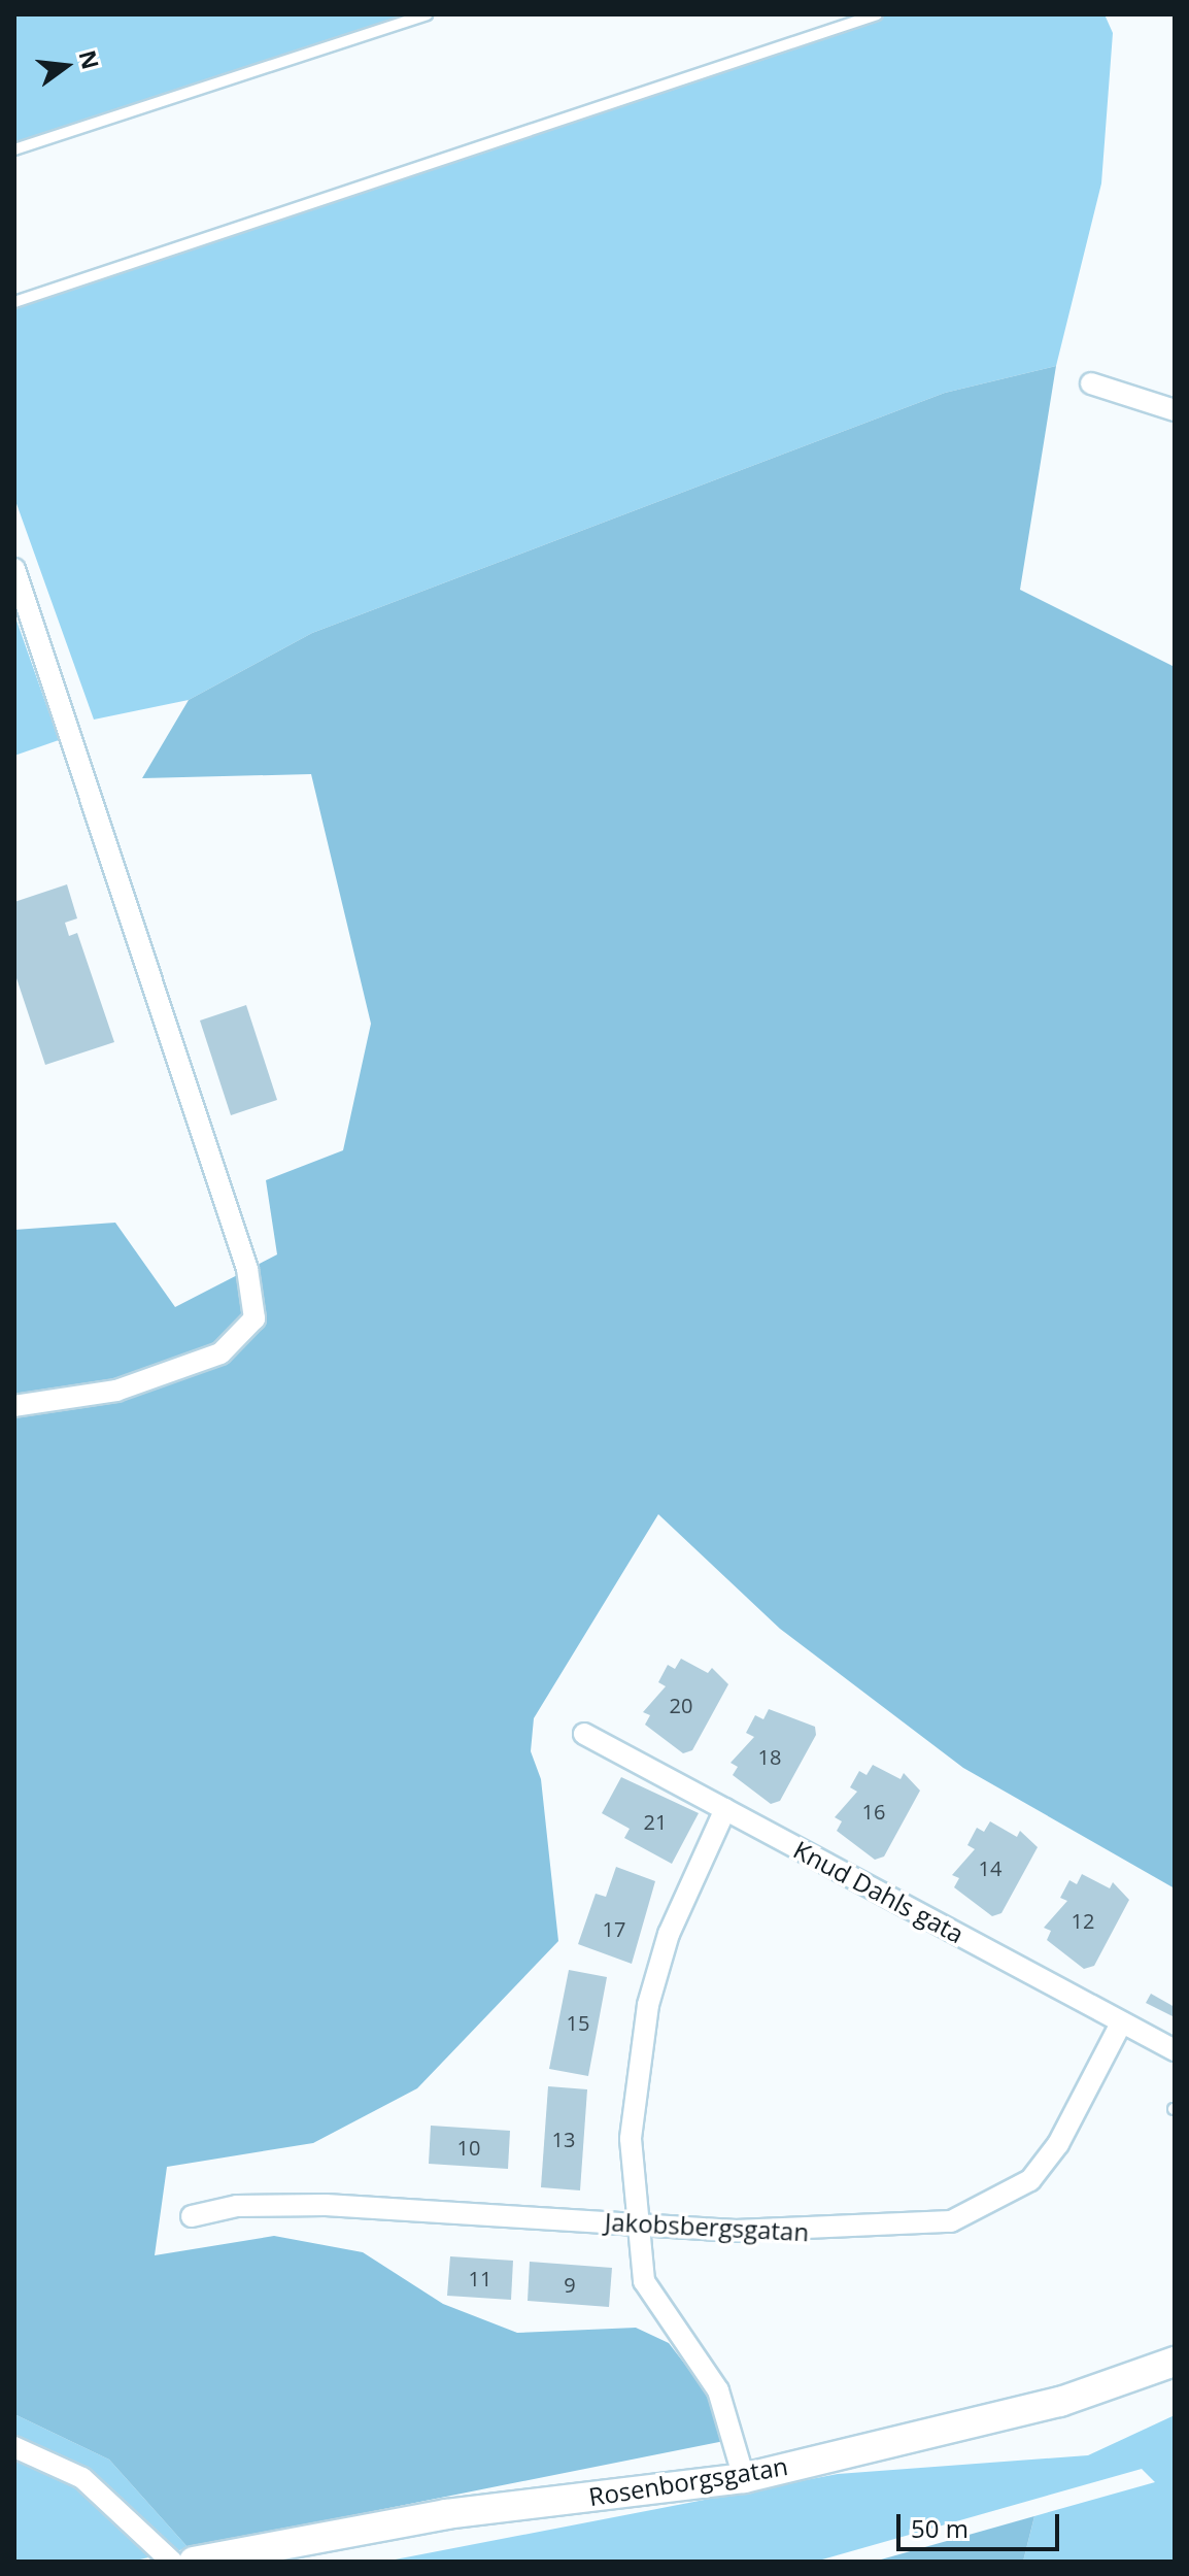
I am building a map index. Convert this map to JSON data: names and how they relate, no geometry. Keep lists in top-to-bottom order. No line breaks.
{"streets":{"street":["Knud Dahls gata","Jakobsbergsgatan","Rosenborgsgatan"]},"crossings":[["Knud Dahls gata","Jakobsbergsgatan"]],"house_numbers":["20","18","16","21","14","12","17","15","13","10","11","9"],"scale_bar":"50 m","north":"right"}
